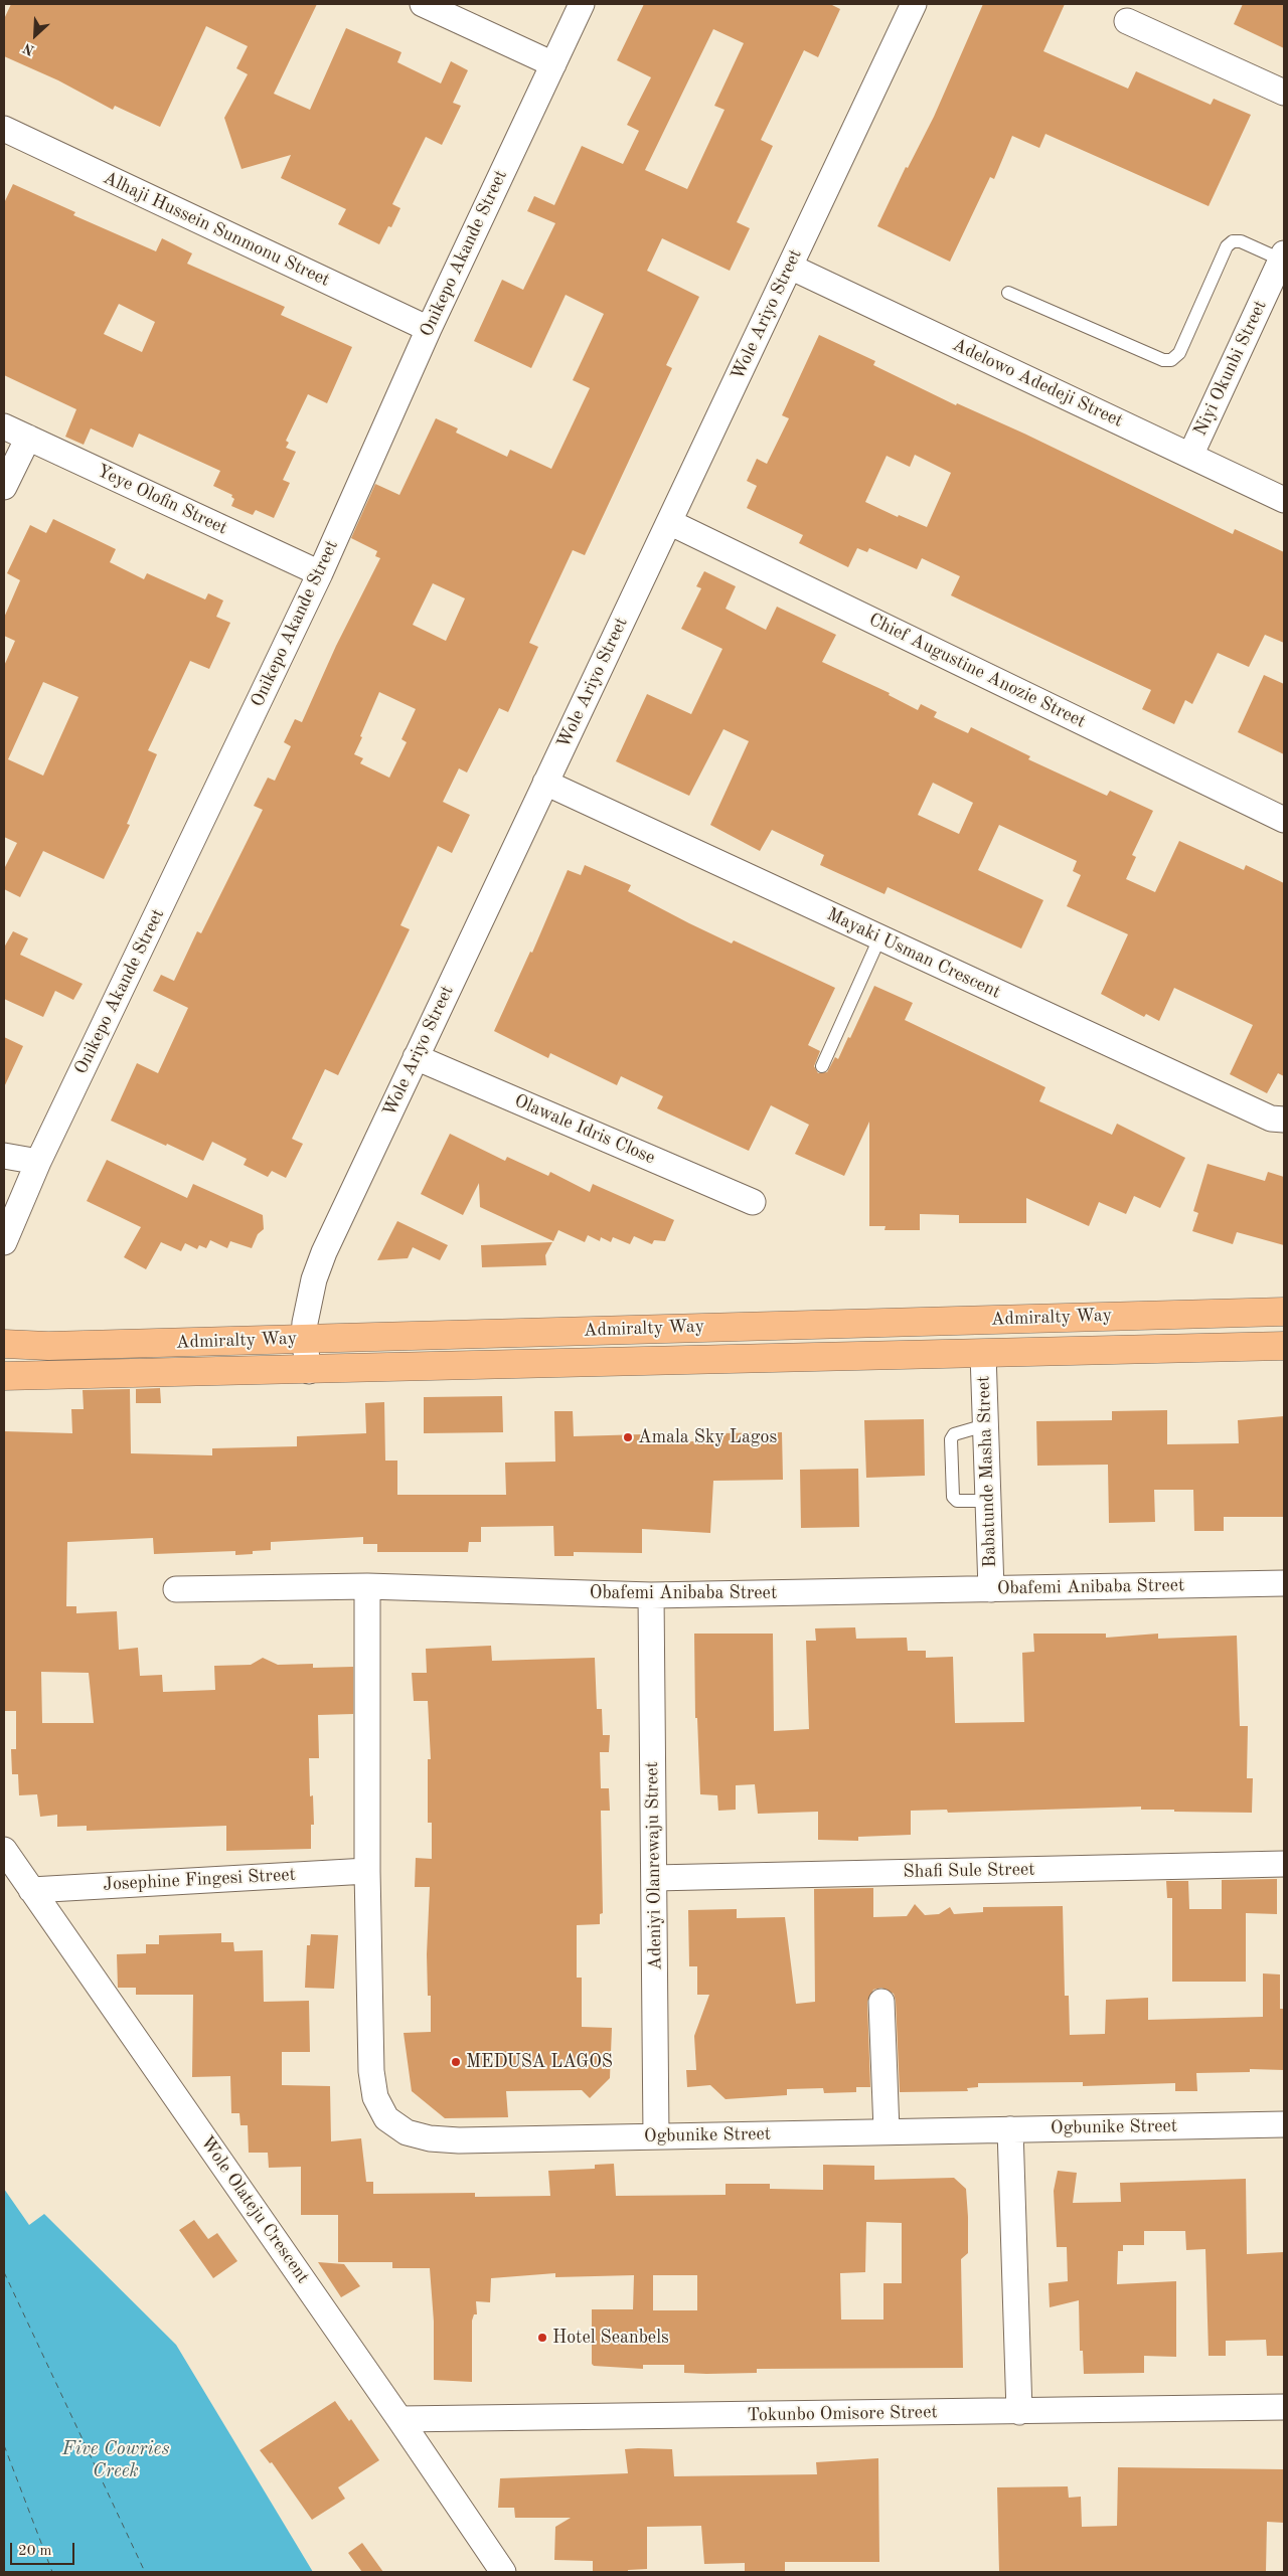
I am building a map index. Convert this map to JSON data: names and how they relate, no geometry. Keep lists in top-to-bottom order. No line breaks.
{"streets":{"main road":["Admiralty Way"],"street":["Alhaji Hussein Sunmonu Street","Onikepo Akande Street","Wole Ariyo Street","Niyi Okunbi Street","Adelowo Adedeji Street","Yeye Olofin Street","Chief Augustine Anozie Street","Mayaki Usman Crescent","Olawale Idris Close","Babatunde Masha Street","Obafemi Anibaba Street","Adeniyi Olanrewaju Street","Shafi Sule Street","Josephine Fingesi Street","Ogbunike Street","Wole Olateju Crescent","Tokunbo Omisore Street"]},"crossings":[["Alhaji Hussein Sunmonu Street","Onikepo Akande Street"],["Onikepo Akande Street","Yeye Olofin Street"],["Wole Ariyo Street","Adelowo Adedeji Street"],["Wole Ariyo Street","Chief Augustine Anozie Street"],["Wole Ariyo Street","Mayaki Usman Crescent"],["Wole Ariyo Street","Olawale Idris Close"],["Wole Ariyo Street","Admiralty Way"],["Niyi Okunbi Street","Adelowo Adedeji Street"],["Admiralty Way","Babatunde Masha Street"],["Babatunde Masha Street","Obafemi Anibaba Street"],["Obafemi Anibaba Street","Adeniyi Olanrewaju Street"],["Adeniyi Olanrewaju Street","Shafi Sule Street"],["Adeniyi Olanrewaju Street","Ogbunike Street"],["Josephine Fingesi Street","Ogbunike Street"],["Josephine Fingesi Street","Wole Olateju Crescent"],["Wole Olateju Crescent","Tokunbo Omisore Street"]],"water":["Five Cowries Creek"],"places":["Amala Sky Lagos","MEDUSA LAGOS","Hotel Seanbels"],"scale_bar":"20 m","north":"bottom left"}
